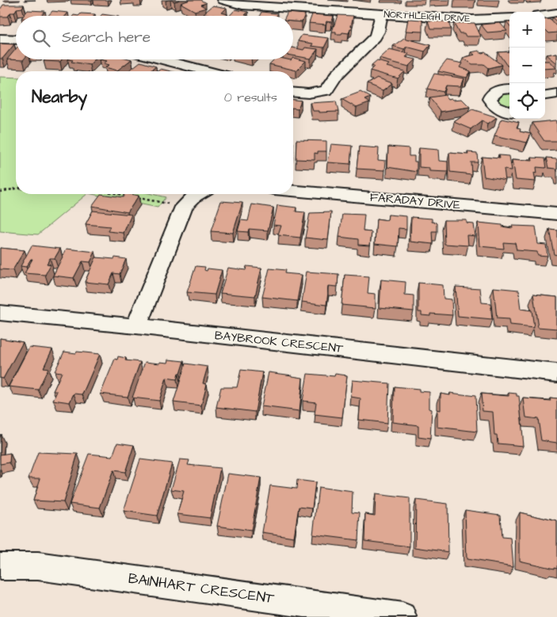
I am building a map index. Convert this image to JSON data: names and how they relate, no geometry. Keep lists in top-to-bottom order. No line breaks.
{"streets":{"street":["NORTHLEIGH DRIVE","FARADAY DRIVE","BAYBROOK CRESCENT","BAINHART CRESCENT"]},"page":{"map_buttons":["+","−"],"search":"Search here","heading":["Nearby","0 results"]}}
